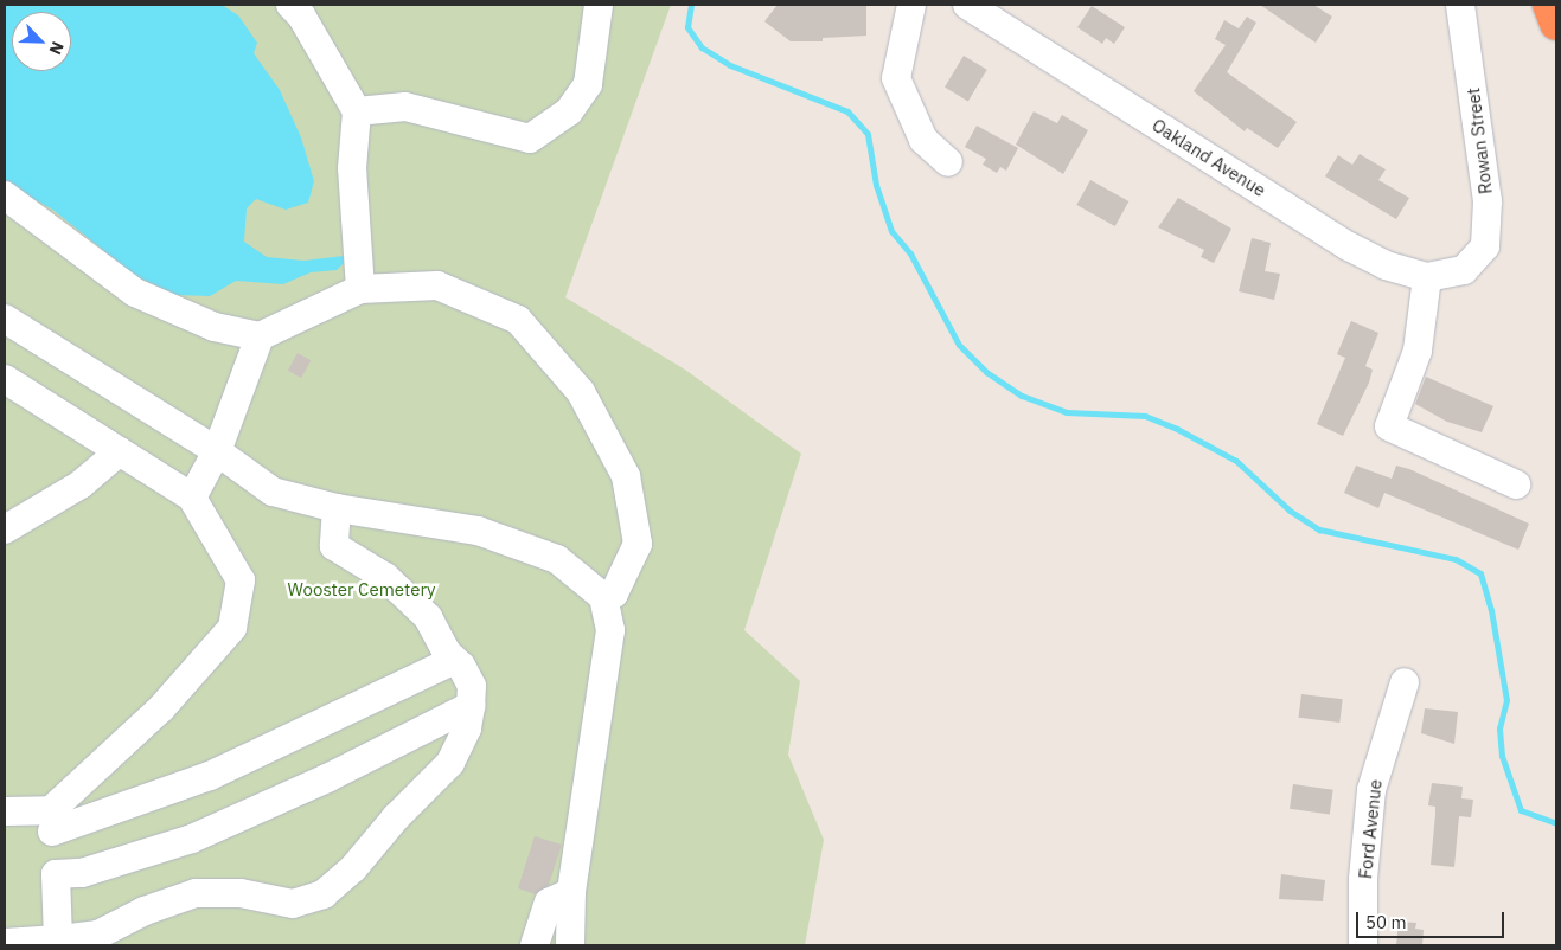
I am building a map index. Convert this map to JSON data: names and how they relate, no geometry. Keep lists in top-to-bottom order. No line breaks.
{"streets":{"street":["Rowan Street","Oakland Avenue","Ford Avenue"]},"crossings":[["Rowan Street","Oakland Avenue"]],"parks":["Wooster Cemetery"],"scale_bar":"50 m","north":"bottom right"}
